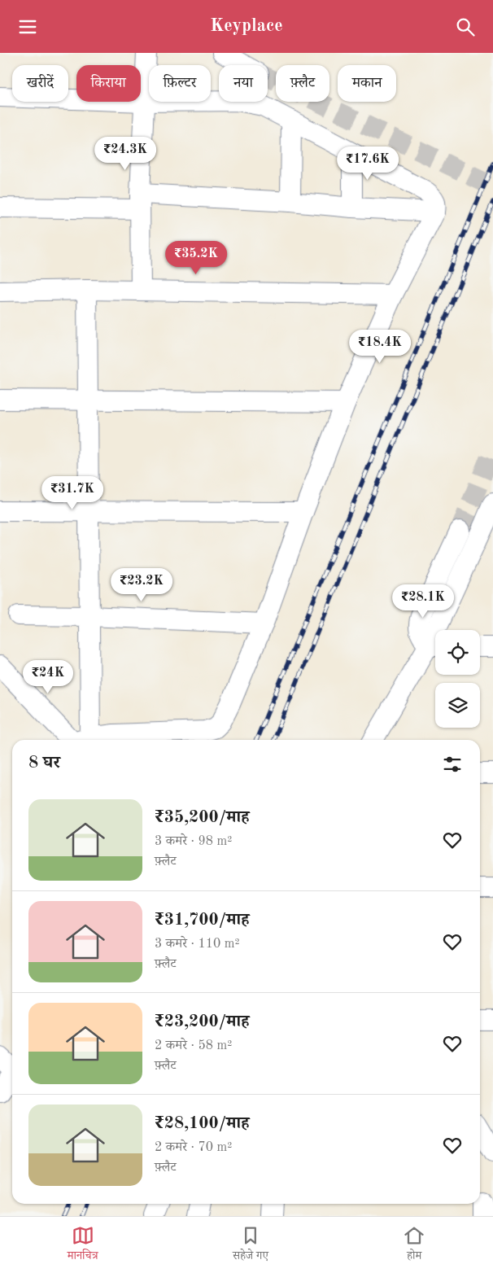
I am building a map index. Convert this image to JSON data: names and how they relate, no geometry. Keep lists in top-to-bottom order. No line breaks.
{"page":{"header":"Keyplace","chip":["खरीदें","किराया","फ़िल्टर","नया","फ़्लैट","मकान"],"price":["₹24.3K","₹17.6K","₹35.2K","₹18.4K","₹31.7K","₹23.2K","₹28.1K","₹24K"],"heading":"8 घर","list":[{"name":"₹35,200/माह","note":"3 कमरे · 98 m² · फ़्लैट"},{"name":"₹31,700/माह","note":"3 कमरे · 110 m² · फ़्लैट"},{"name":"₹23,200/माह","note":"2 कमरे · 58 m² · फ़्लैट"},{"name":"₹28,100/माह","note":"2 कमरे · 70 m² · फ़्लैट"}],"tabs":["मानचित्र","सहेजे गए","होम"]}}
